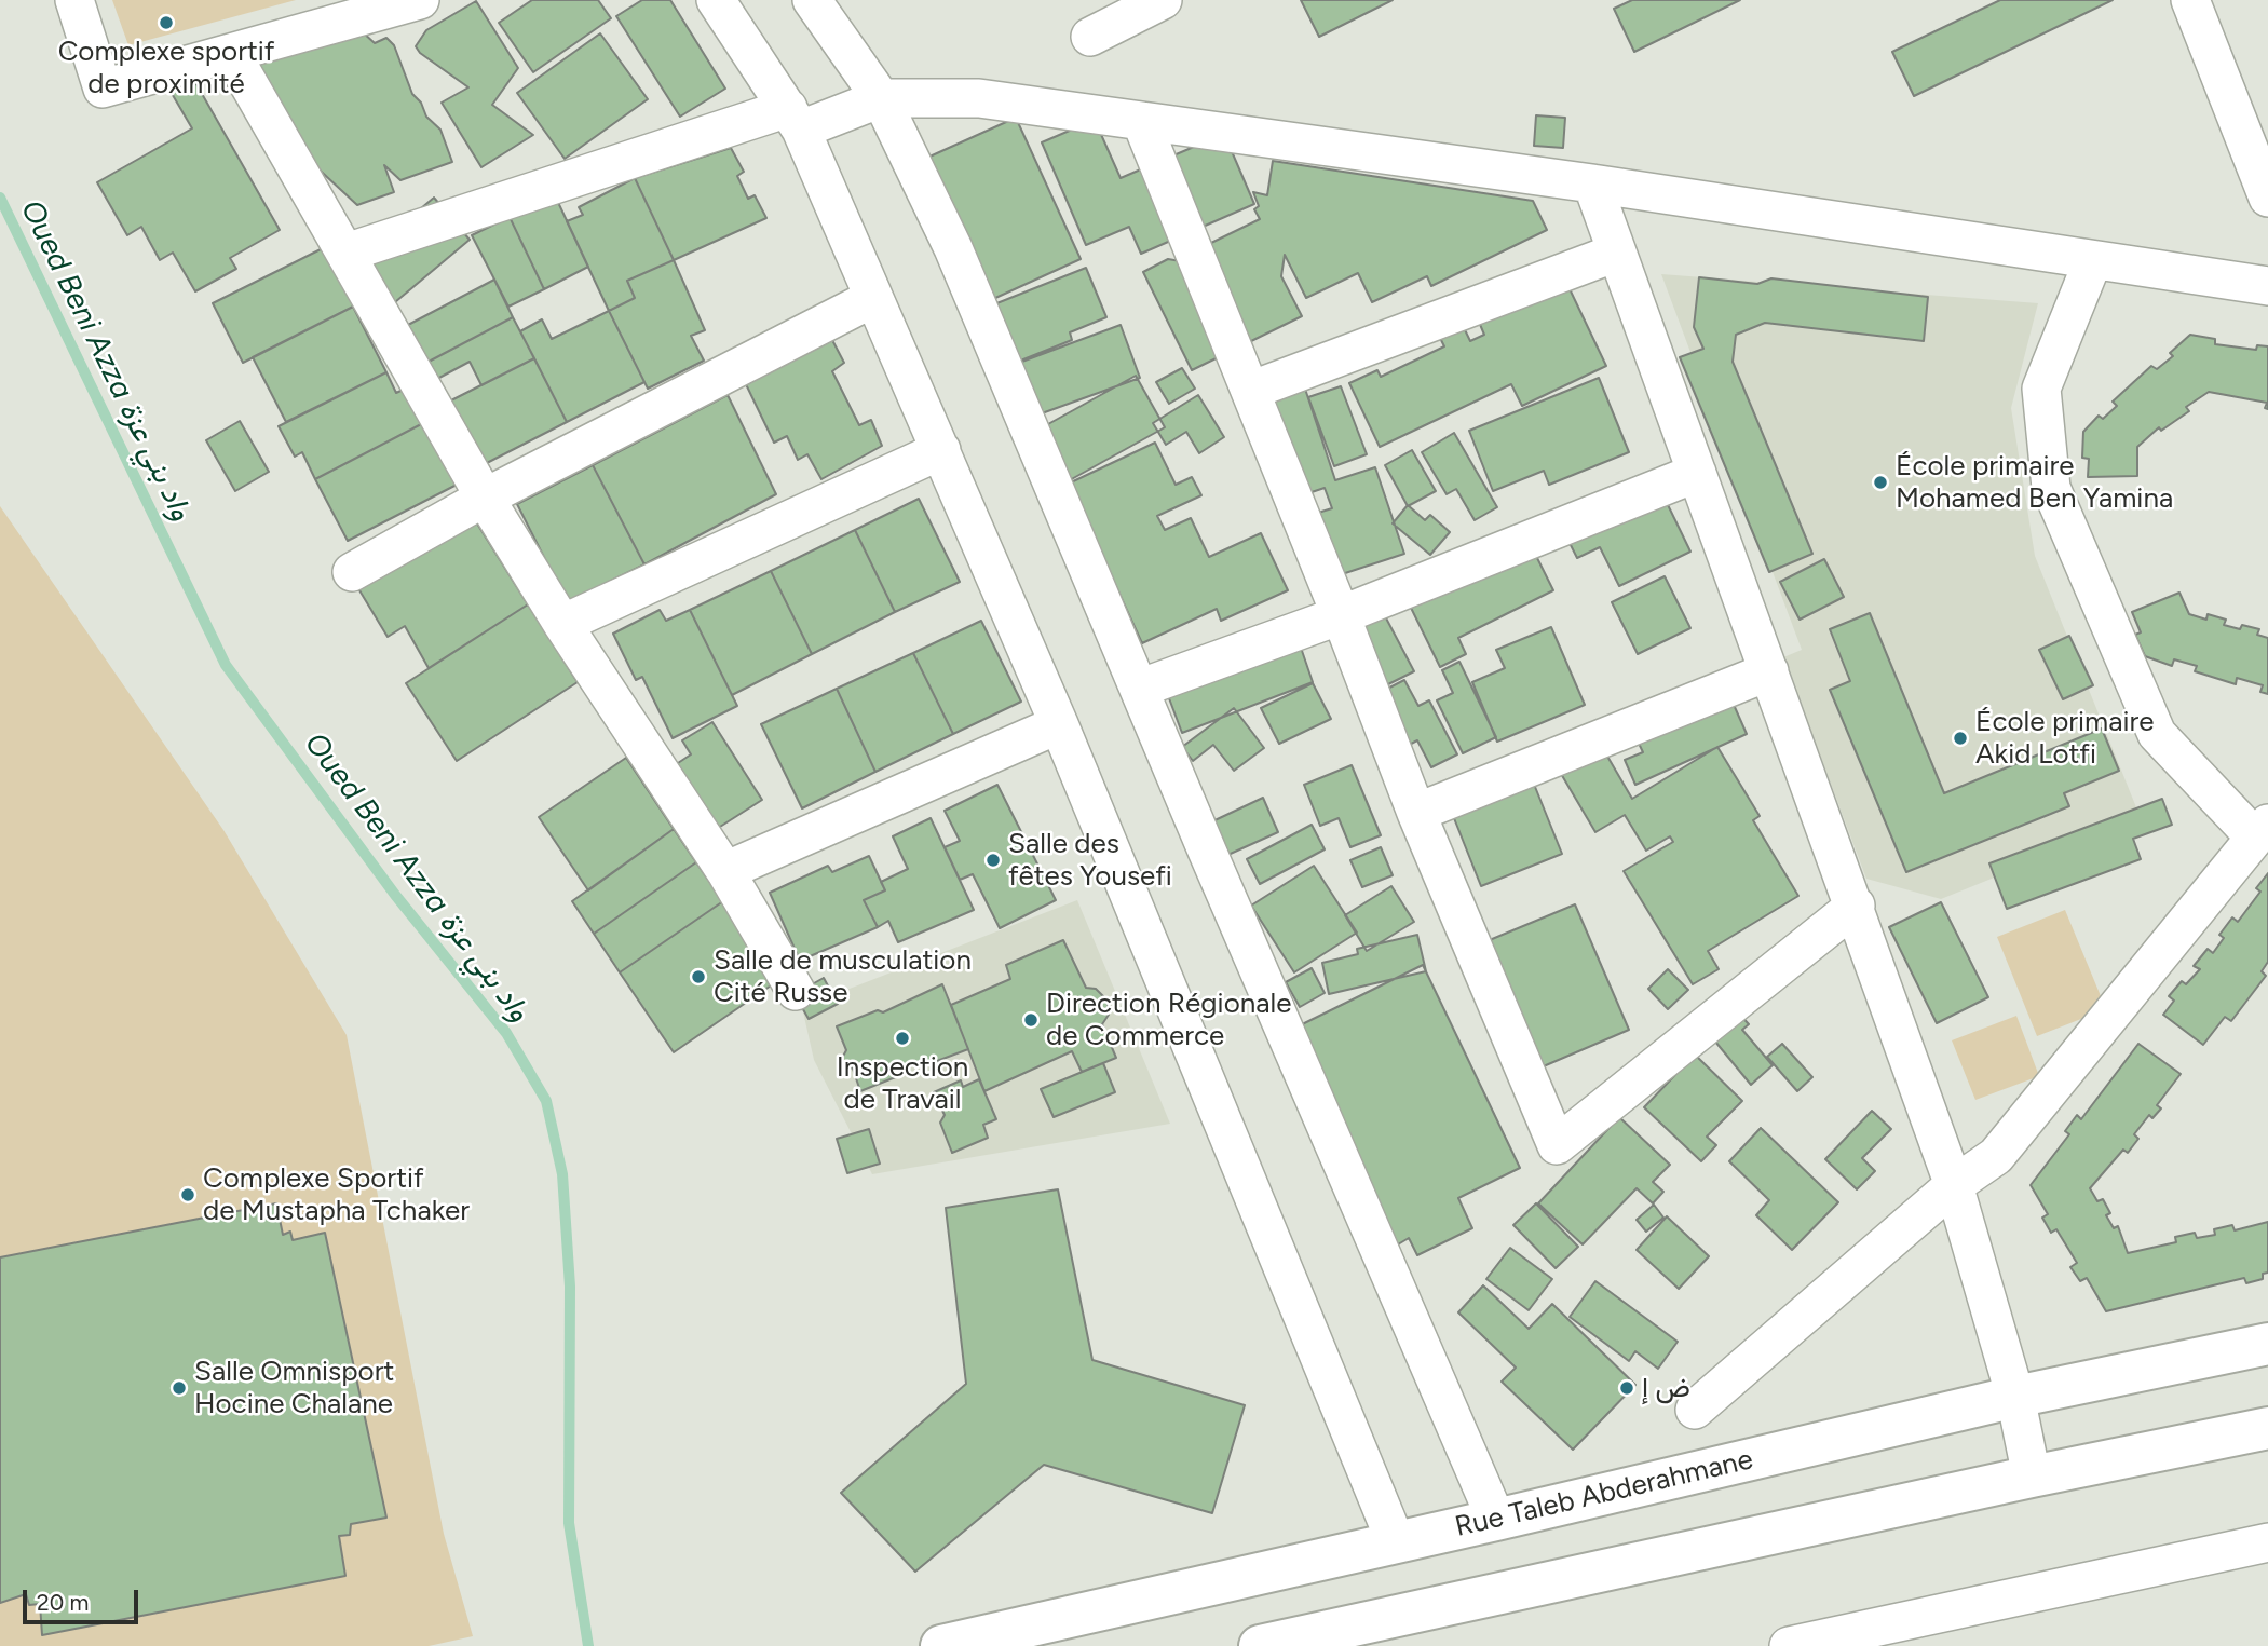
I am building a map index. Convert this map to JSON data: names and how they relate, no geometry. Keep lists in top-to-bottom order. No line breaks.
{"streets":{"main road":["Rue Taleb Abderahmane"]},"water":["Oued Beni Azza واد بني عزة"],"places":["Complexe sportif de proximité","École primaire Mohamed Ben Yamina","École primaire Akid Lotfi","Salle des fêtes Yousefi","Salle de musculation Cité Russe","Direction Régionale de Commerce","Inspection de Travail","Complexe Sportif de Mustapha Tchaker","Salle Omnisport Hocine Chalane","ض إ"],"scale_bar":"20 m"}
